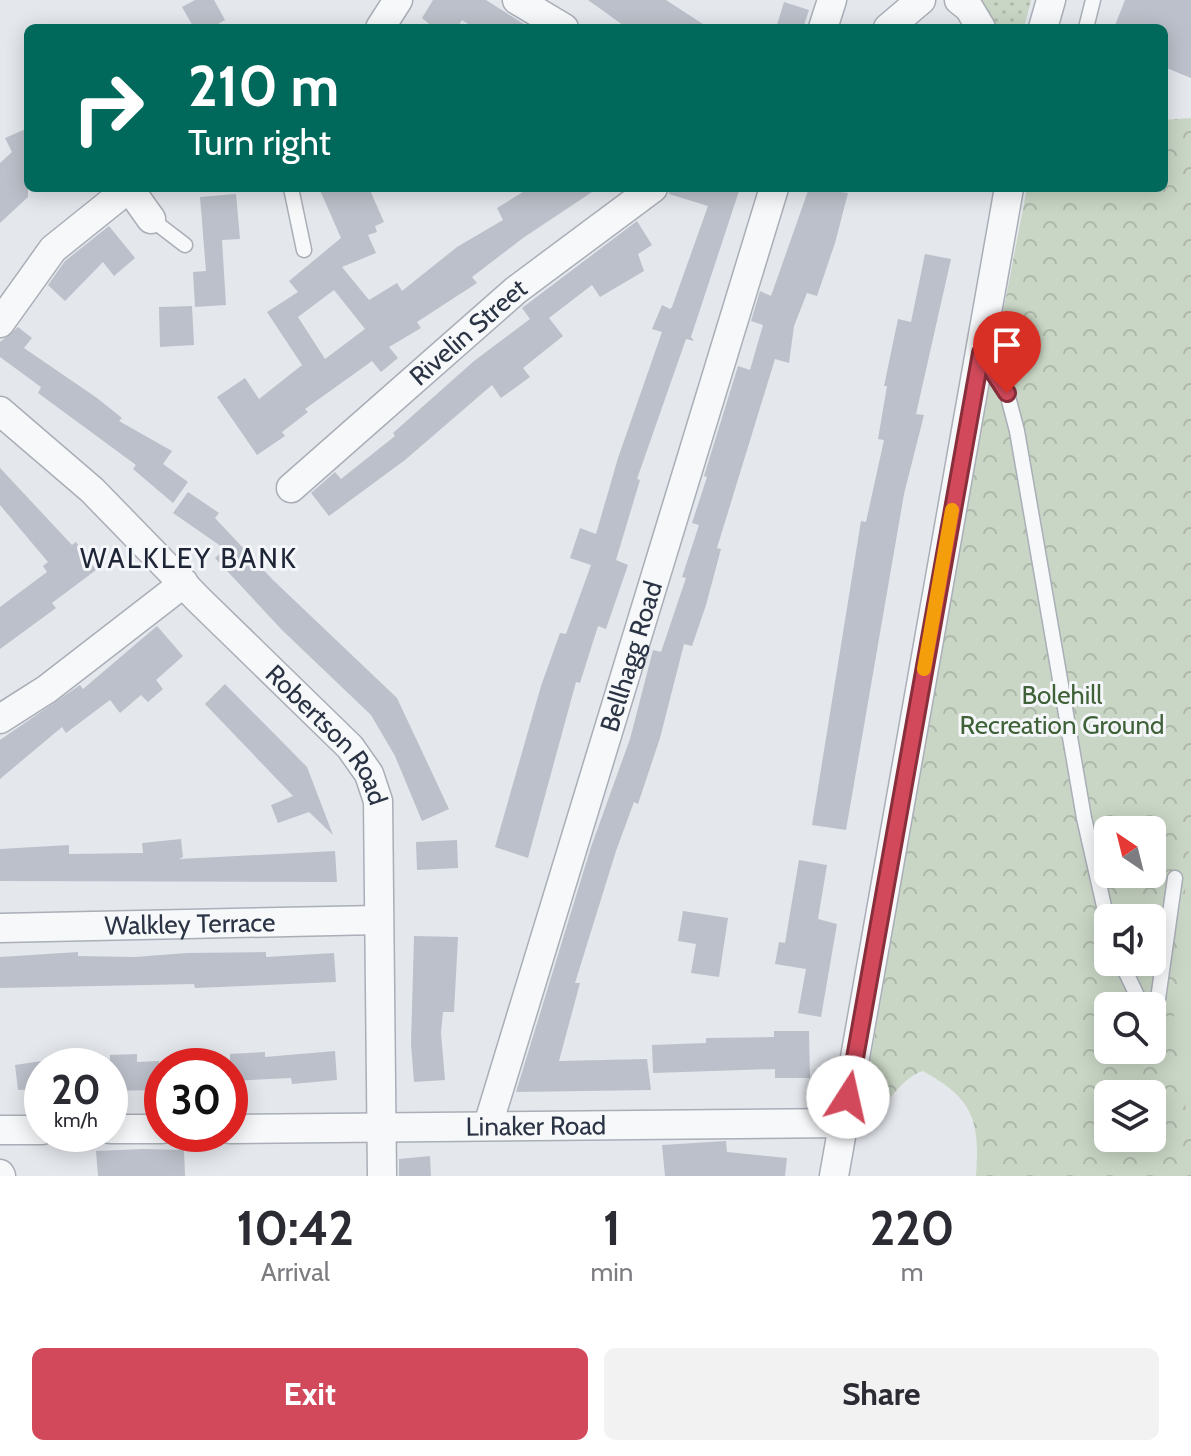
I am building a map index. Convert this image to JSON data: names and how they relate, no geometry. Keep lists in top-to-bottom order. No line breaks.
{"streets":{"street":["Rivelin Street","Bellhagg Road","Robertson Road","Walkley Terrace","Linaker Road"]},"crossings":[["Bellhagg Road","Linaker Road"],["Robertson Road","Walkley Terrace"],["Robertson Road","Linaker Road"]],"districts":["WALKLEY BANK"],"parks":["Bolehill Recreation Ground"],"north":"top left","page":{"turn":["210 m","Turn right"],"speed":"20 km/h","limit":"30","eta":["10:42","Arrival","1","min","220","m"],"buttons":["Exit","Share"]}}
